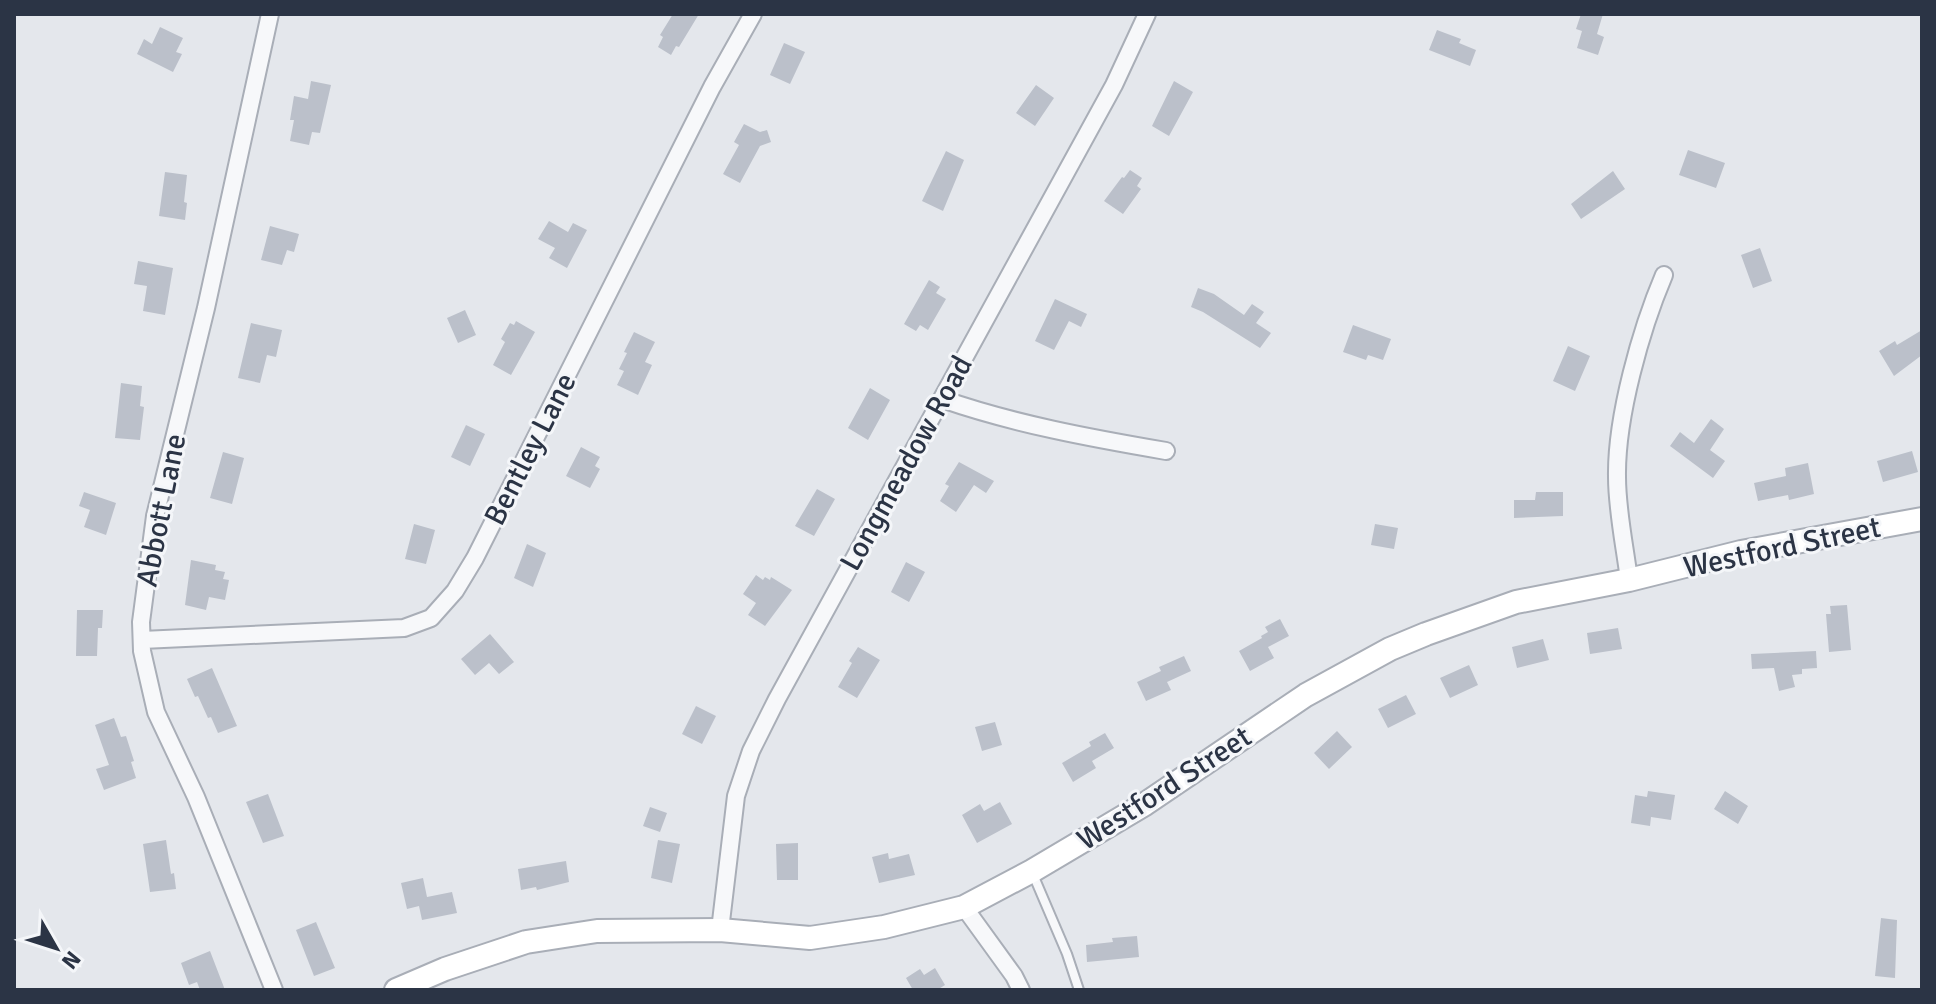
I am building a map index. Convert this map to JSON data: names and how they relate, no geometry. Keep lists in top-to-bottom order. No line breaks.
{"streets":{"main road":["Westford Street"],"street":["Bentley Lane","Longmeadow Road","Abbott Lane"]},"crossings":[["Bentley Lane","Abbott Lane"],["Longmeadow Road","Westford Street"]],"north":"bottom right"}
